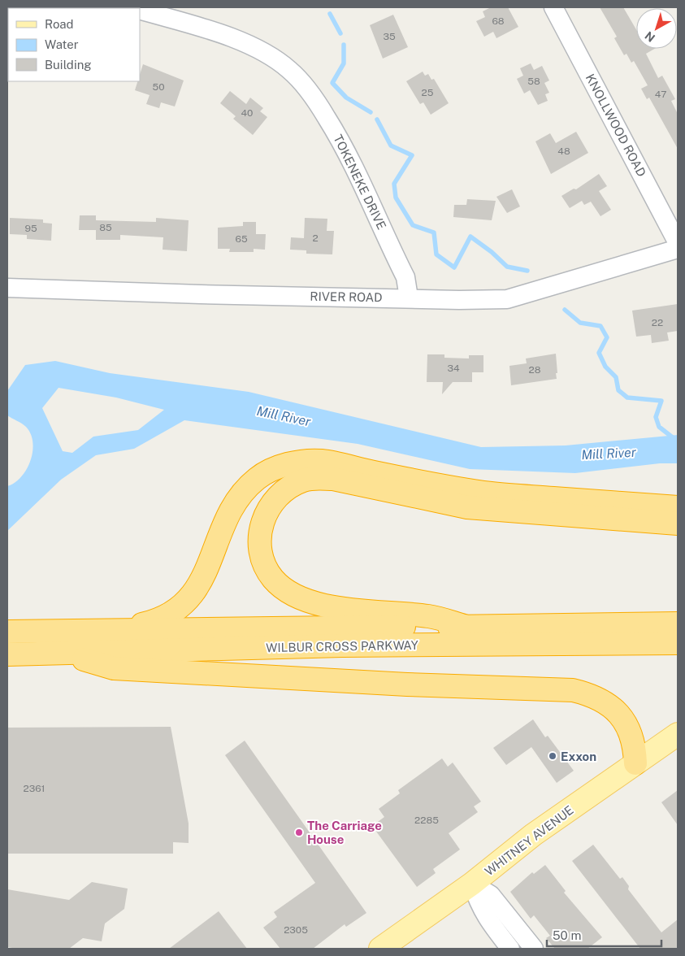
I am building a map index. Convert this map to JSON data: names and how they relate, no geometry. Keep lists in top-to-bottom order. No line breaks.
{"streets":{"highway":["WILBUR CROSS PARKWAY"],"main road":["WHITNEY AVENUE"],"street":["KNOLLWOOD ROAD","TOKENEKE DRIVE","RIVER ROAD"]},"crossings":[["TOKENEKE DRIVE","RIVER ROAD"]],"water":["Mill River"],"places":["Exxon","The Carriage House"],"house_numbers":["68","35","58","50","25","47","40","48","85","95","2","65","22","34","28","2361","2285","2305"],"legend":["Road","Water","Building"],"scale_bar":"50 m","north":"bottom left"}
